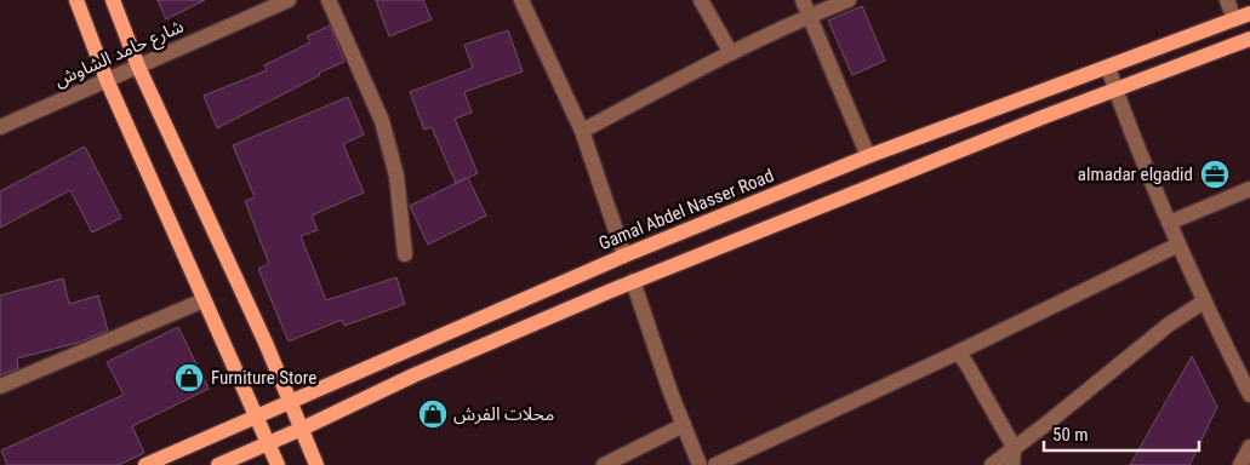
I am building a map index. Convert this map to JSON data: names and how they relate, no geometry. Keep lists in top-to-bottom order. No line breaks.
{"streets":{"main road":["Gamal Abdel Nasser Road"],"street":["شارع حامد الشاوش"]},"places":{"office":["almadar elgadid"],"shop":["Furniture Store","محلات الفرش"]},"scale_bar":"50 m"}
